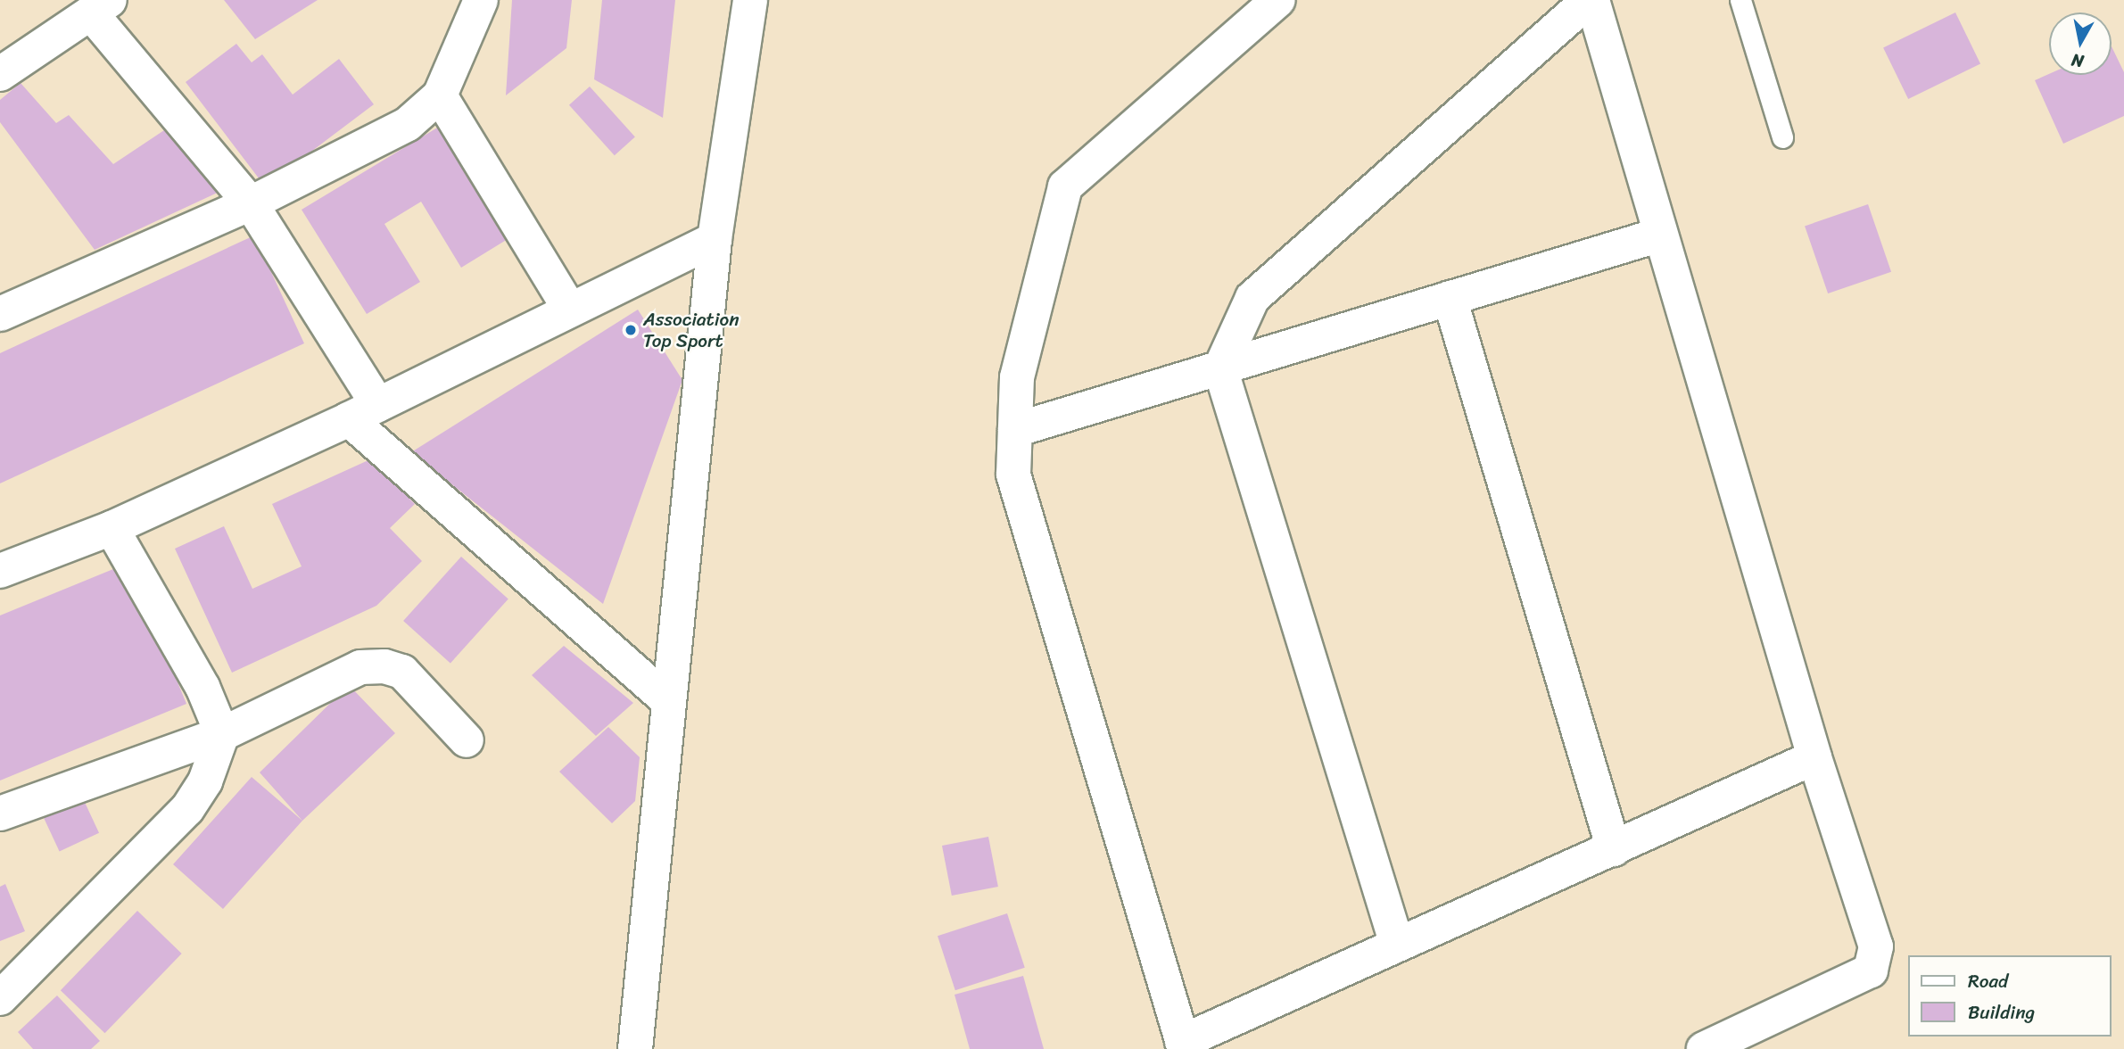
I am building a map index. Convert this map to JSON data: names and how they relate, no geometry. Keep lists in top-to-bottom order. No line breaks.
{"places":["Association Top Sport"],"legend":["Road","Building"],"north":"bottom"}
